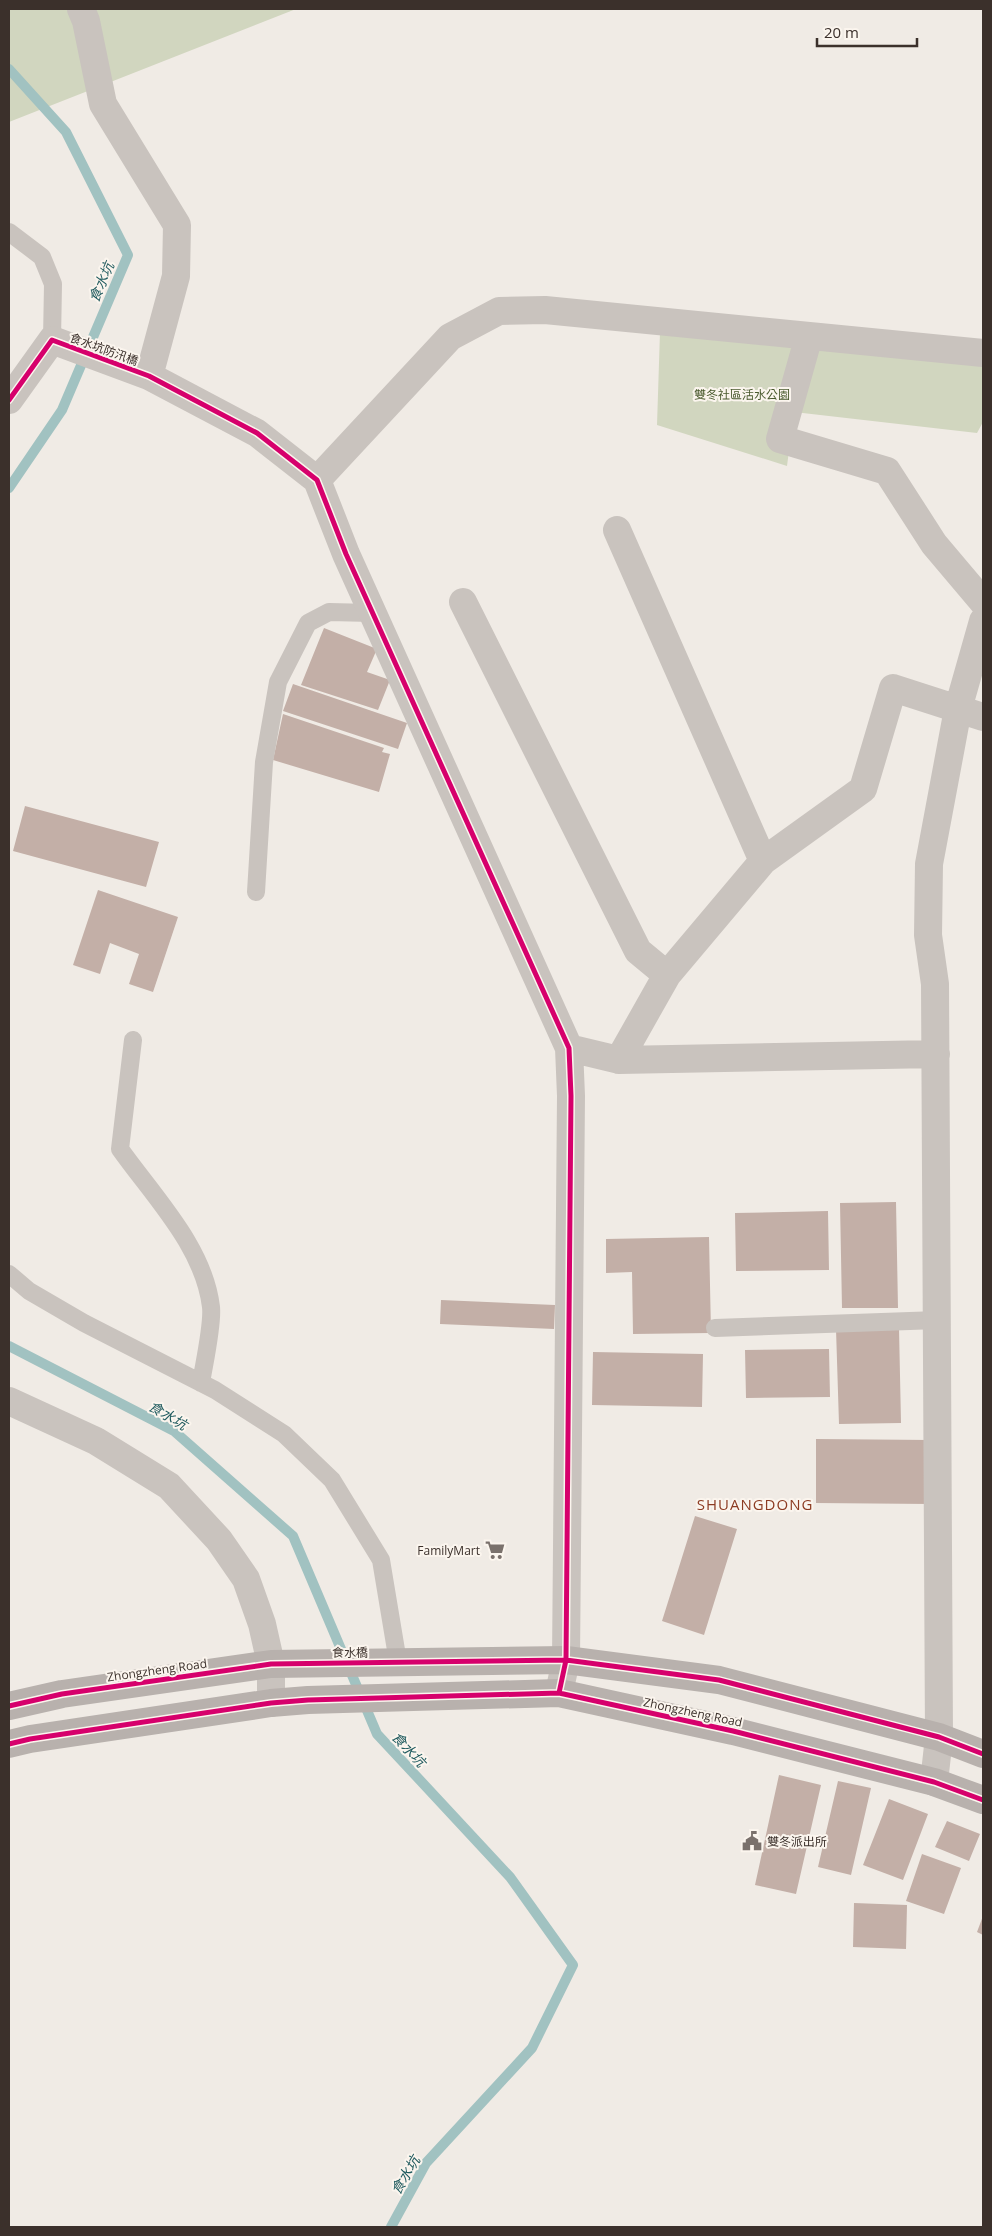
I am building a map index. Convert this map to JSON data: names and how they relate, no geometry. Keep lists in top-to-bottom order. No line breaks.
{"streets":{"main road":["食水橋","Zhongzheng Road"],"street":["食水坑防汛橋"]},"crossings":[["食水橋","Zhongzheng Road"]],"districts":["SHUANGDONG"],"water":["食水坑"],"parks":["雙冬社區活水公園"],"places":{"supermarket":["FamilyMart"],"public building":["雙冬派出所"]},"scale_bar":"20 m"}
